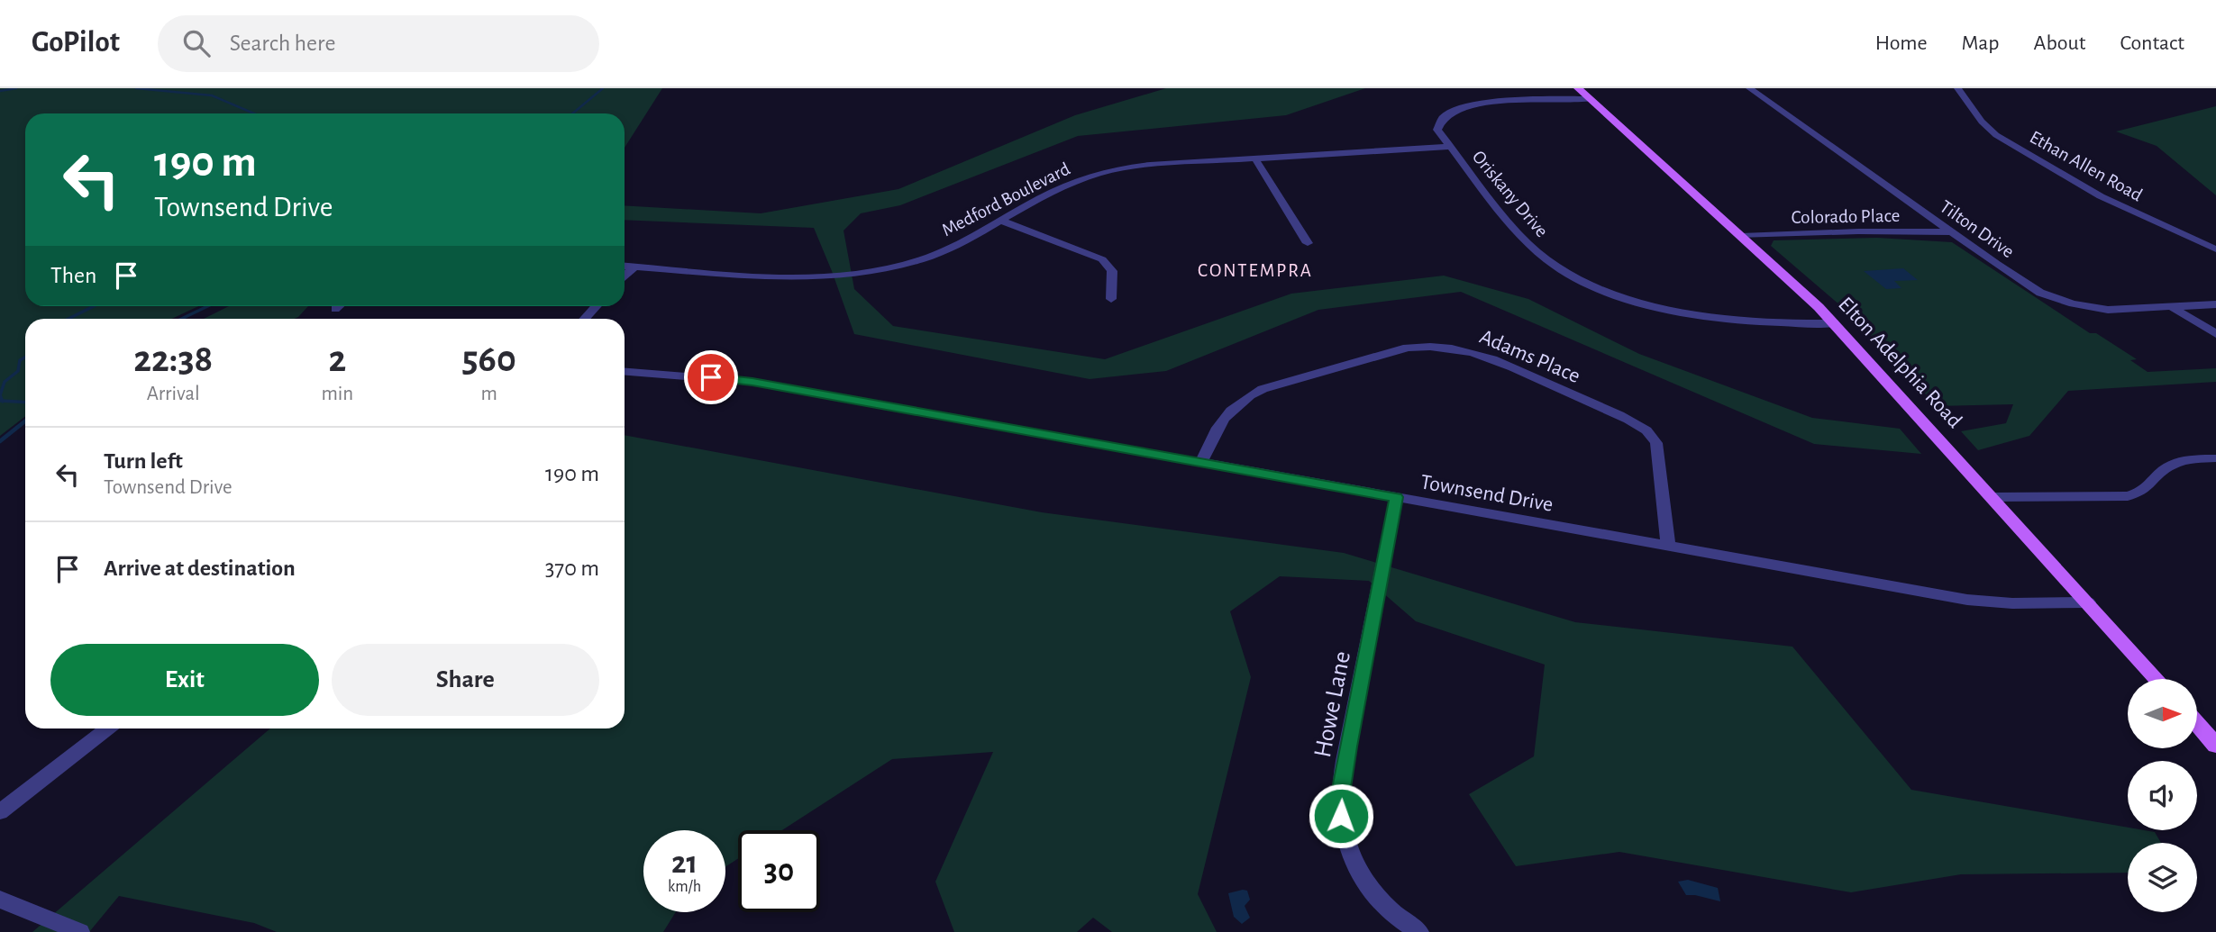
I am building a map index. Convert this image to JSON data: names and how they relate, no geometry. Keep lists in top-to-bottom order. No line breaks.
{"streets":{"main road":["Elton Adelphia Road"],"street":["Ethan Allen Road","Oriskany Drive","Medford Boulevard","Colorado Place","Tilton Drive","Adams Place","Townsend Drive","Howe Lane"]},"crossings":[["Oriskany Drive","Medford Boulevard"],["Oriskany Drive","Elton Adelphia Road"],["Colorado Place","Tilton Drive"],["Colorado Place","Elton Adelphia Road"],["Adams Place","Townsend Drive"],["Elton Adelphia Road","Townsend Drive"],["Townsend Drive","Howe Lane"]],"districts":["CONTEMPRA"],"north":"right","page":{"header":"GoPilot","search":"Search here","nav":["Home","Map","About","Contact"],"turn":["190 m","Townsend Drive"],"then":"Then","eta":["22:38","Arrival","2","min","560","m"],"list":[{"name":"Turn left","note":"Townsend Drive","value":"190 m"},{"name":"Arrive at destination","value":"370 m"}],"buttons":["Exit","Share"],"speed":"21 km/h","limit":"30"}}
